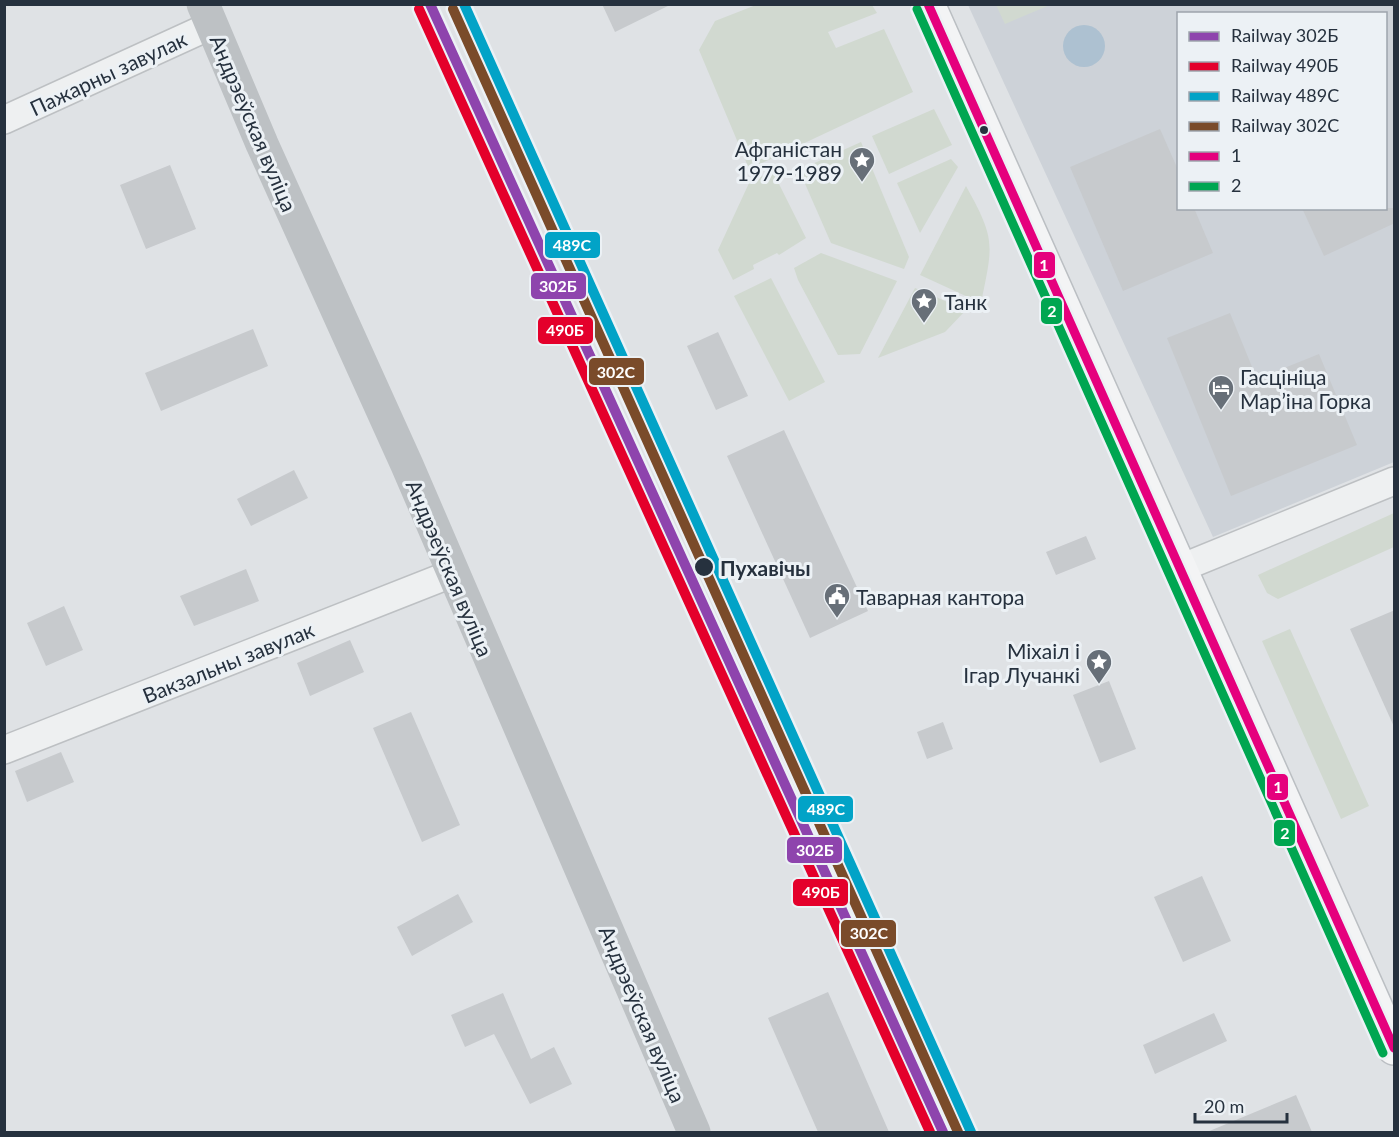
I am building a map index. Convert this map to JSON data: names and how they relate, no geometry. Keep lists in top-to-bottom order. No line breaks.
{"streets":{"main road":["Андрэеўская вуліца"],"street":["Пажарны завулак","Вакзальны завулак"]},"crossings":[["Пажарны завулак","Андрэеўская вуліца"],["Андрэеўская вуліца","Вакзальны завулак"]],"places":{"place":["Афганістан 1979-1989","Танк","Міхаіл і Ігар Лучанкі"],"hotel":["Гасцініца Марʼіна Горка"],"other":["Пухавічы"],"public building":["Таварная кантора"]},"lines":["rail line 302Б","rail line 489С","transit line 1","rail line 490Б","rail line 302С","transit line 2"],"legend":["Railway 302Б","Railway 490Б","Railway 489С","Railway 302С","1","2"],"scale_bar":"20 m"}
